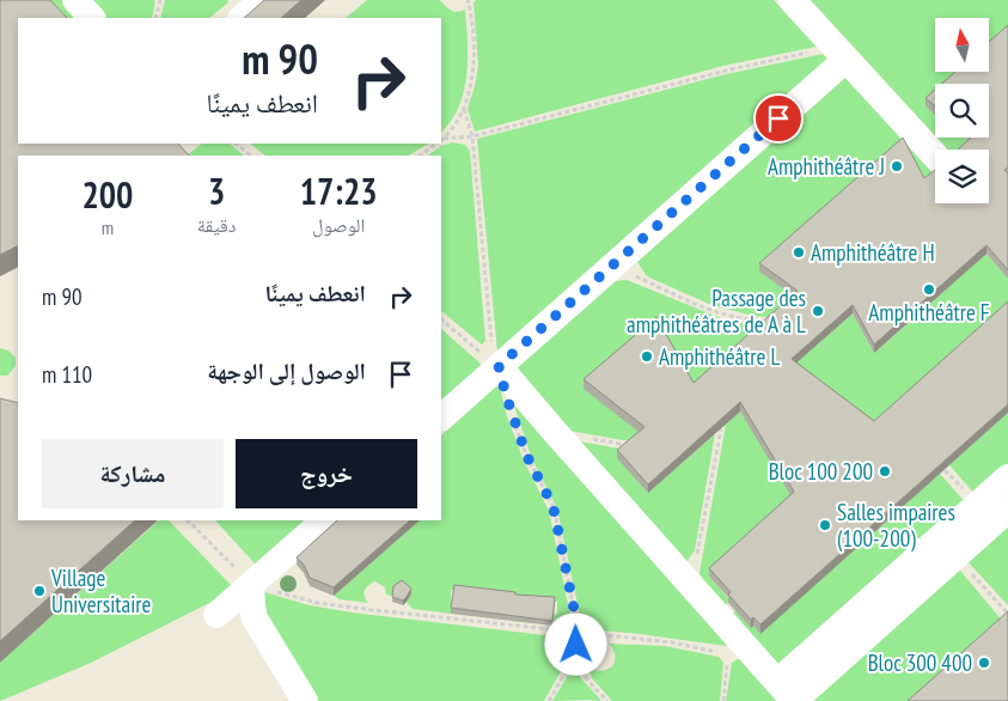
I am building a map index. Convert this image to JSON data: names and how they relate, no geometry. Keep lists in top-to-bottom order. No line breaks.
{"places":["Amphithéâtre J","Amphithéâtre H","Amphithéâtre F","Passage des amphithéâtres de A à L","Amphithéâtre L","Bloc 100 200","Salles impaires (100-200)","Village Universitaire","Bloc 300 400"],"north":"top","page":{"turn":["90 m","انعطف يمينًا"],"eta":["17:23","الوصول","3","دقيقة","200","m"],"list":[{"name":"انعطف يمينًا","value":"90 m"},{"name":"الوصول إلى الوجهة","value":"110 m"}],"buttons":["خروج","مشاركة"]}}
